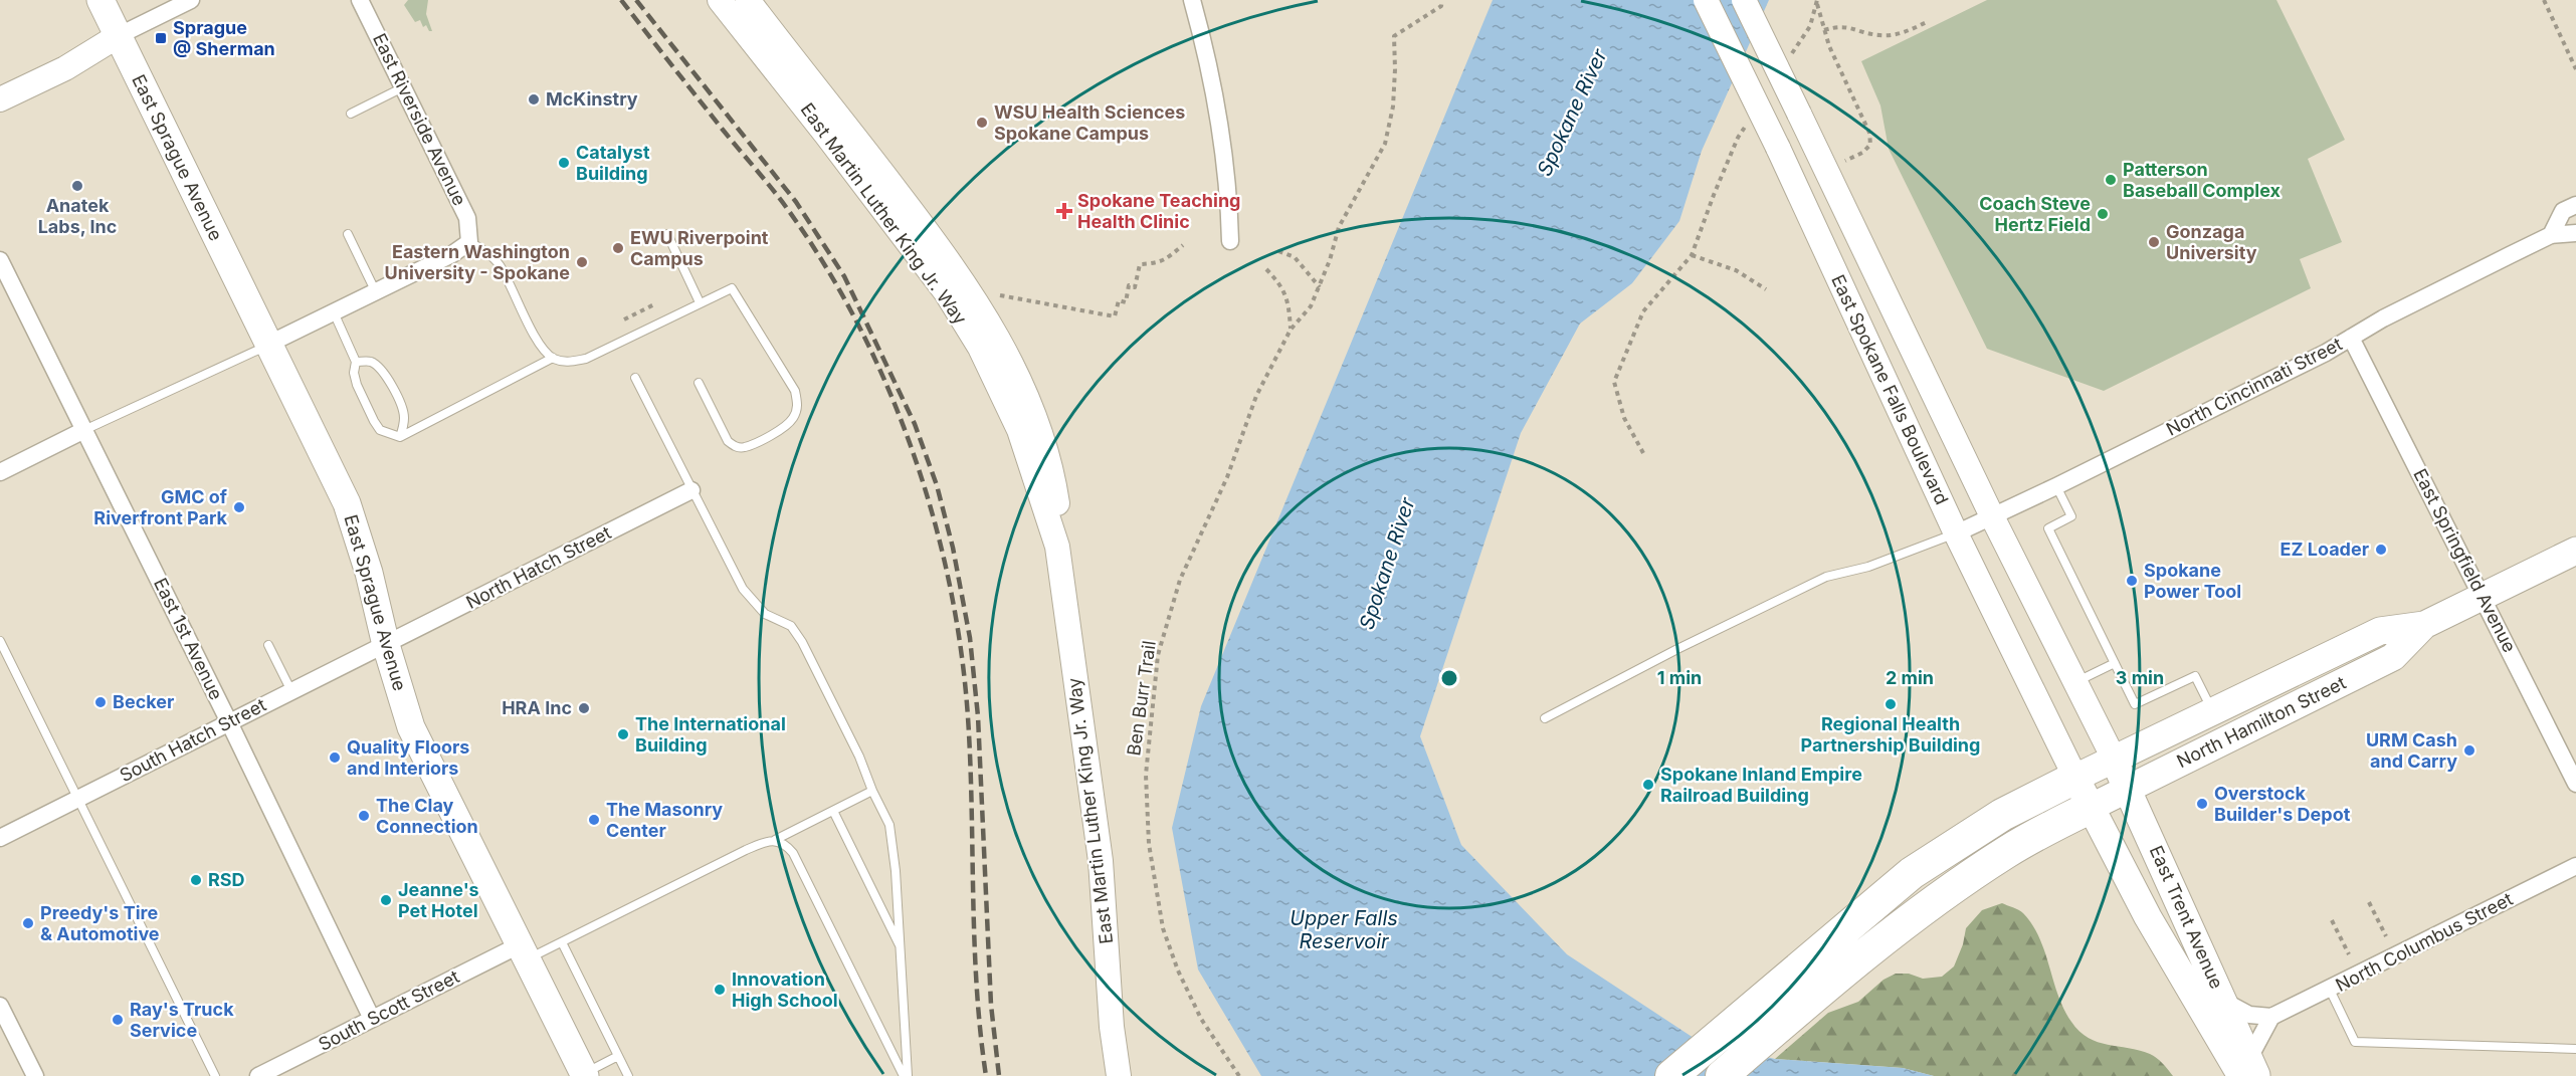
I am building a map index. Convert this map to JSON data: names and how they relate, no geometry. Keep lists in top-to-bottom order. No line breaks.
{"streets":{"main road":["East Sprague Avenue","North Hamilton Street","East Trent Avenue"],"street":["East Riverside Avenue","East Martin Luther King Jr. Way","North Cincinnati Street","East Spokane Falls Boulevard","East Springfield Avenue","North Hatch Street","East 1st Avenue","South Hatch Street","North Columbus Street","South Scott Street"],"path":["Ben Burr Trail"]},"crossings":[["East Sprague Avenue","North Hatch Street"],["East Sprague Avenue","South Hatch Street"],["East Sprague Avenue","South Scott Street"],["North Cincinnati Street","East Spokane Falls Boulevard"],["North Cincinnati Street","East Springfield Avenue"],["East Spokane Falls Boulevard","North Hamilton Street"],["East Spokane Falls Boulevard","East Trent Avenue"],["East Springfield Avenue","North Hamilton Street"],["North Hatch Street","South Hatch Street"],["East 1st Avenue","South Hatch Street"],["East 1st Avenue","South Scott Street"],["North Hamilton Street","East Trent Avenue"]],"water":["Spokane River","Upper Falls Reservoir"],"places":{"transit":["Sprague @ Sherman"],"other":["McKinstry","WSU Health Sciences Spokane Campus","Catalyst Building","Patterson Baseball Complex","Anatek Labs, Inc","Coach Steve Hertz Field","Gonzaga University","EWU Riverpoint Campus","Eastern Washington University - Spokane","GMC of Riverfront Park","EZ Loader","Spokane Power Tool","Becker","Regional Health Partnership Building","HRA Inc","The International Building","URM Cash and Carry","Quality Floors and Interiors","Spokane Inland Empire Railroad Building","Overstock Builder's Depot","The Clay Connection","The Masonry Center","RSD","Jeanne's Pet Hotel","Preedy's Tire & Automotive","Innovation High School","Ray's Truck Service"],"health":["Spokane Teaching Health Clinic"]},"rings":["1 min","2 min","3 min"]}
